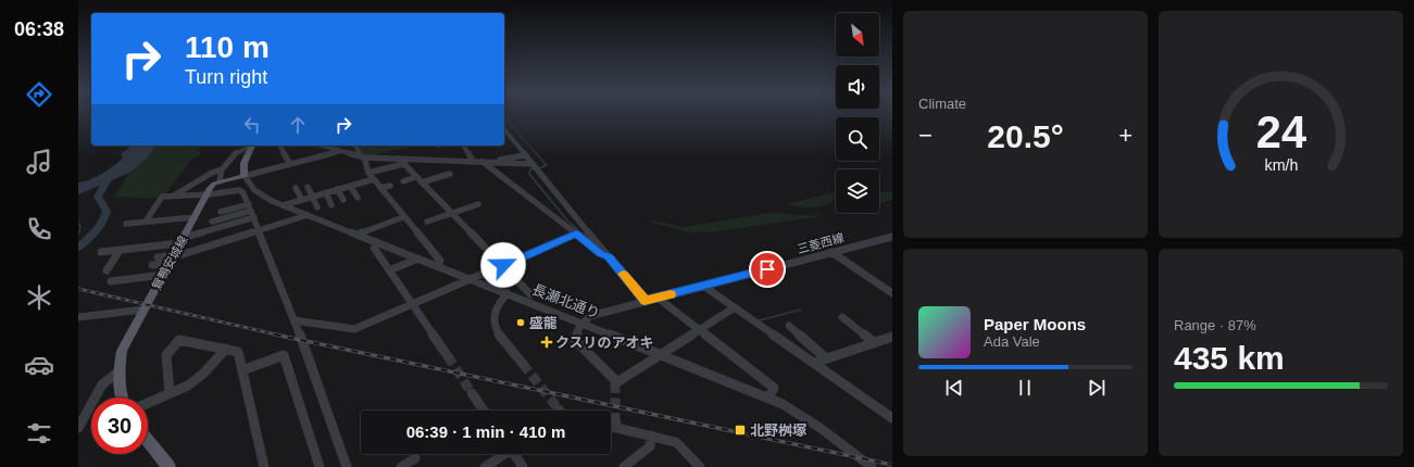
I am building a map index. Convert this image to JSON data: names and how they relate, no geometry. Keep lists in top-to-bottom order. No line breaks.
{"streets":{"main road":["鴛鴨安城線"],"street":["三菱西線","長瀬北通り"]},"places":{"other":["盛龍"],"health":["クスリのアオキ"],"transit":["北野桝塚"]},"north":"bottom right","page":{"tabs":"06:38","tile":["Climate",["Range · 87%","435 km"]],"turn":["110 m","Turn right"],"heat":["−","20.5°","+"],"song":["Paper Moons","Ada Vale"],"limit":"30","trip":"06:39 · 1 min · 410 m","gauge":["24","km/h"]}}
